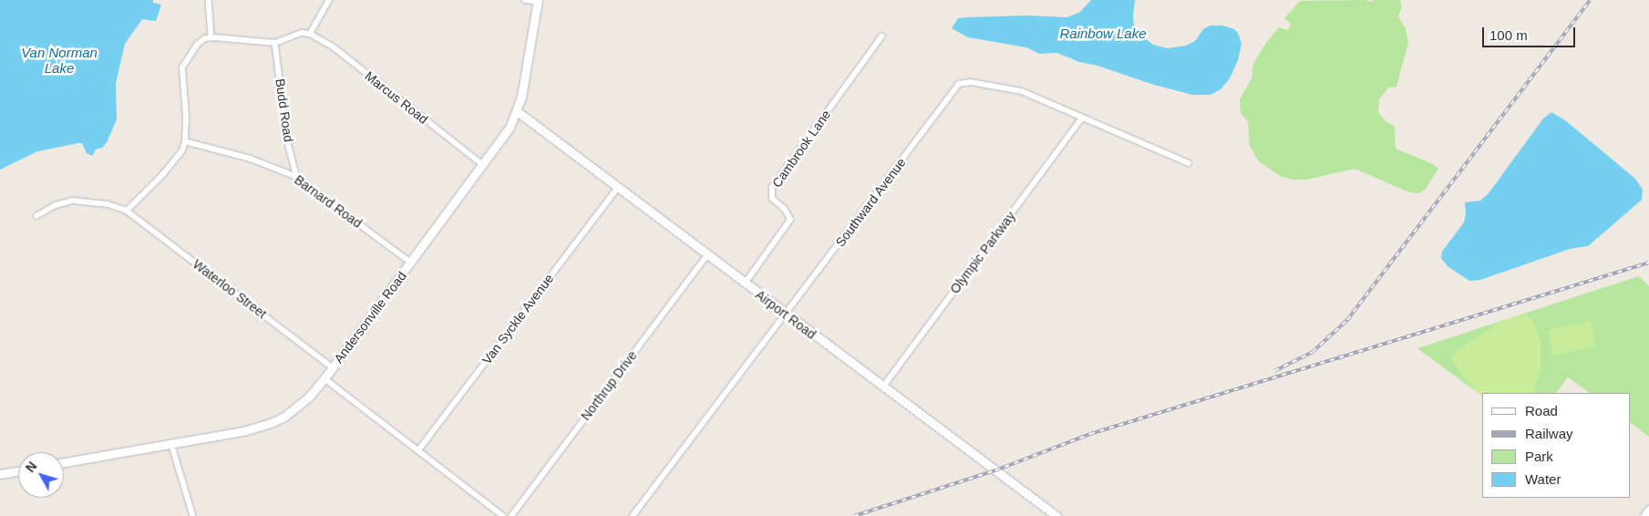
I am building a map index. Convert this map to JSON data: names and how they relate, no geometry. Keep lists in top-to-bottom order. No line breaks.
{"streets":{"street":["Marcus Road","Budd Road","Cambrook Lane","Barnard Road","Southward Avenue","Olympic Parkway","Waterloo Street","Airport Road","Andersonville Road","Van Syckle Avenue","Northrup Drive"]},"crossings":[["Marcus Road","Andersonville Road"],["Budd Road","Barnard Road"],["Cambrook Lane","Airport Road"],["Barnard Road","Andersonville Road"],["Southward Avenue","Olympic Parkway"],["Southward Avenue","Airport Road"],["Olympic Parkway","Airport Road"],["Waterloo Street","Andersonville Road"],["Airport Road","Andersonville Road"],["Airport Road","Van Syckle Avenue"],["Airport Road","Northrup Drive"]],"water":["Rainbow Lake","Van Norman Lake"],"legend":["Road","Railway","Park","Water"],"scale_bar":"100 m","north":"top left"}
